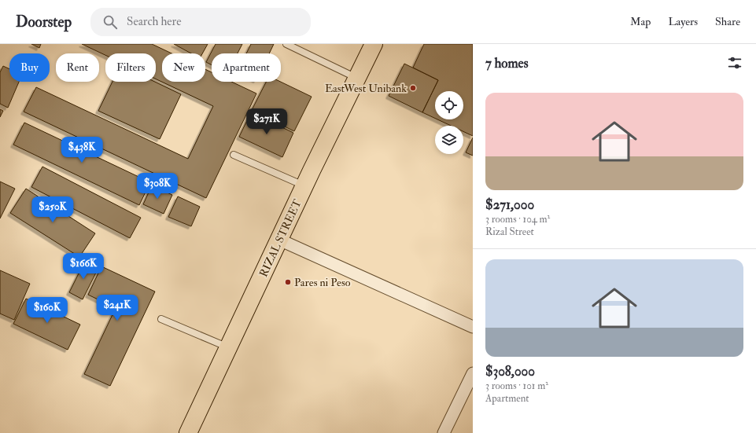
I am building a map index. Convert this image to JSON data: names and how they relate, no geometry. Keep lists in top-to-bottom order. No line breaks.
{"streets":{"main road":["RIZAL STREET"]},"places":["EastWest Unibank","Pares ni Peso"],"page":{"header":"Doorstep","search":"Search here","nav":["Map","Layers","Share"],"heading":"7 homes","chip":["Buy","Rent","Filters","New","Apartment"],"list":[{"name":"$271,000","note":"3 rooms · 104 m² · Rizal Street"},{"name":"$308,000","note":"3 rooms · 101 m² · Apartment"}],"price":["$271K","$438K","$308K","$250K","$166K","$241K","$160K"]}}
